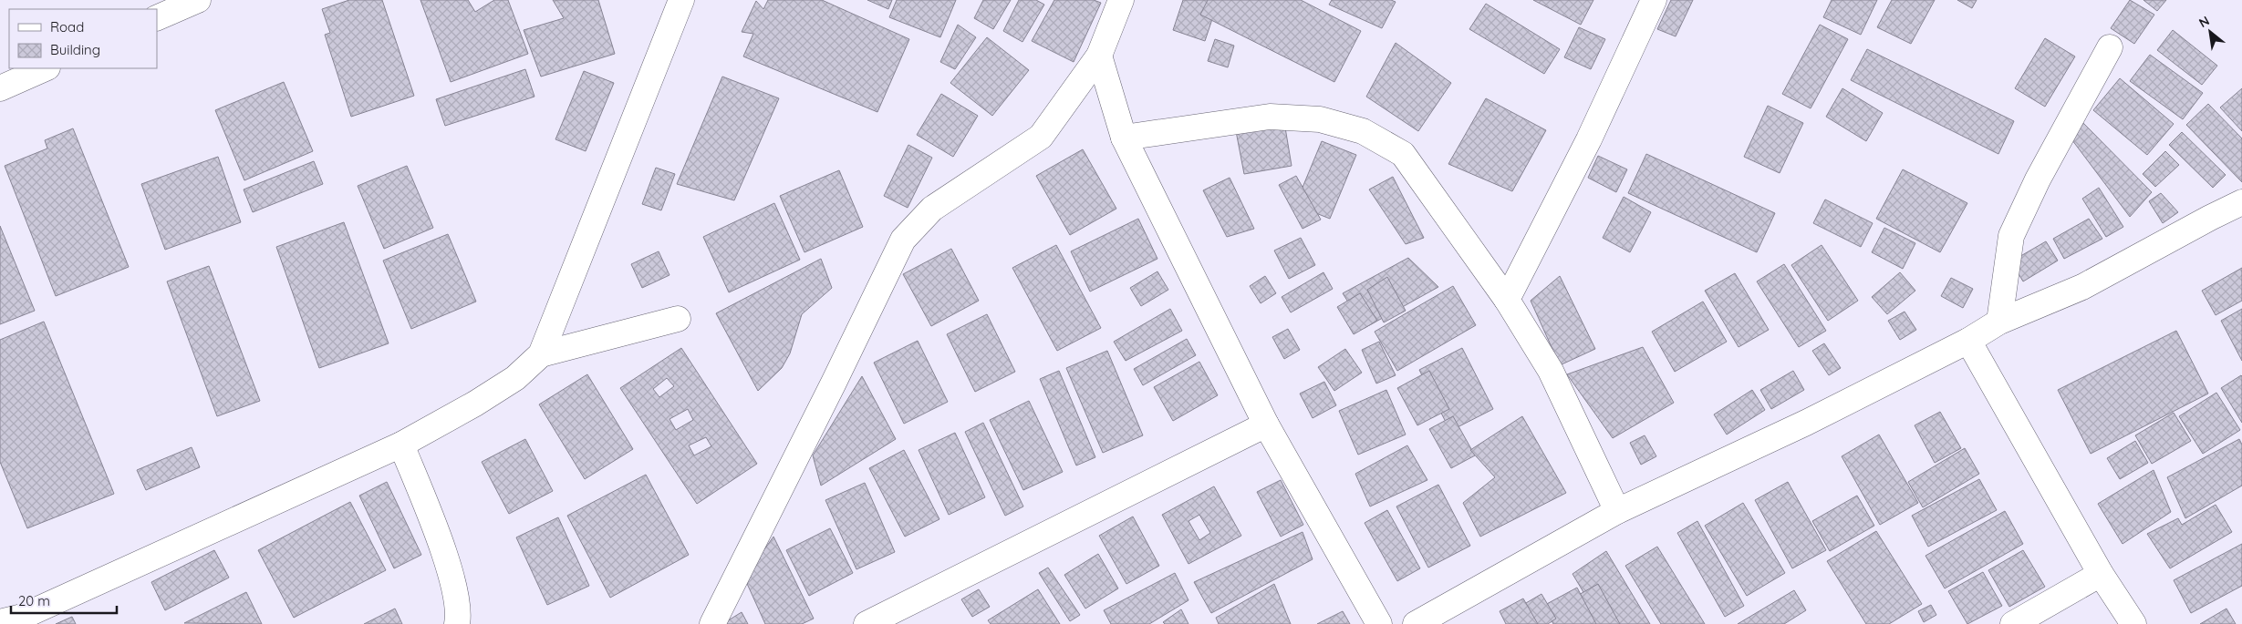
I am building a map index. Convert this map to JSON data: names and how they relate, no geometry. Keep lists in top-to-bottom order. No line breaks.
{"legend":["Road","Building"],"scale_bar":"20 m","north":"top left"}
